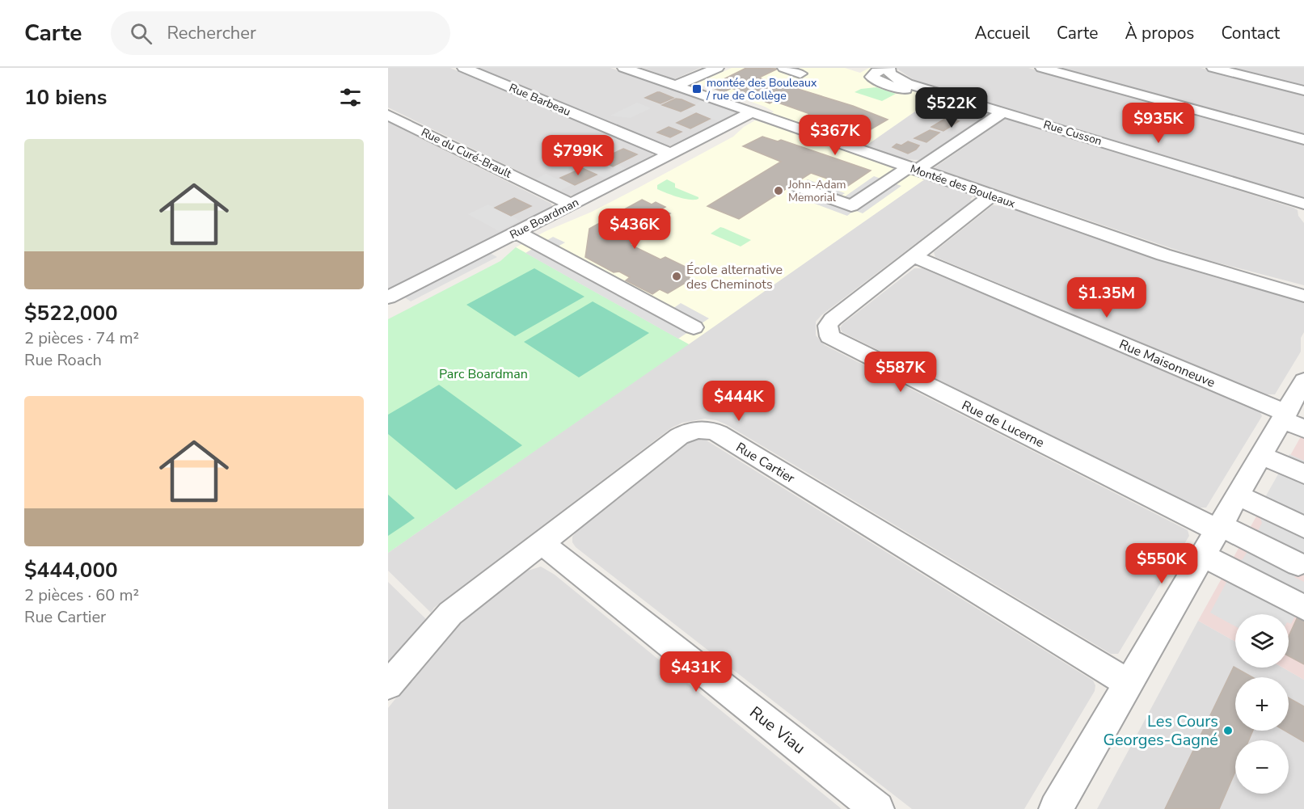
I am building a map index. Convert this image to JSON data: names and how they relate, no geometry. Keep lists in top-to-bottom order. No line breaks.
{"streets":{"street":["Rue Barbeau","Rue Cusson","Rue du Curé-Brault","Montée des Bouleaux","Rue Boardman","Rue Maisonneuve","Rue de Lucerne","Rue Cartier","Rue Viau"]},"crossings":[["Rue Barbeau","Rue Boardman"],["Rue du Curé-Brault","Rue Boardman"],["Montée des Bouleaux","Rue Boardman"],["Montée des Bouleaux","Rue de Lucerne"],["Rue Maisonneuve","Rue de Lucerne"],["Rue Cartier","Rue Viau"]],"parks":["Parc Boardman"],"places":{"transit":["montée des Bouleaux / rue de Collège"],"other":["John-Adam Memorial","École alternative des Cheminots","Les Cours Georges-Gagné"]},"page":{"header":"Carte","search":"Rechercher","nav":["Accueil","Carte","À propos","Contact"],"heading":"10 biens","price":["$522K","$935K","$367K","$799K","$436K","$1.35M","$587K","$444K","$550K","$431K"],"list":[{"name":"$522,000","note":"2 pièces · 74 m² · Rue Roach"},{"name":"$444,000","note":"2 pièces · 60 m² · Rue Cartier"}],"map_buttons":["+","−"]}}
